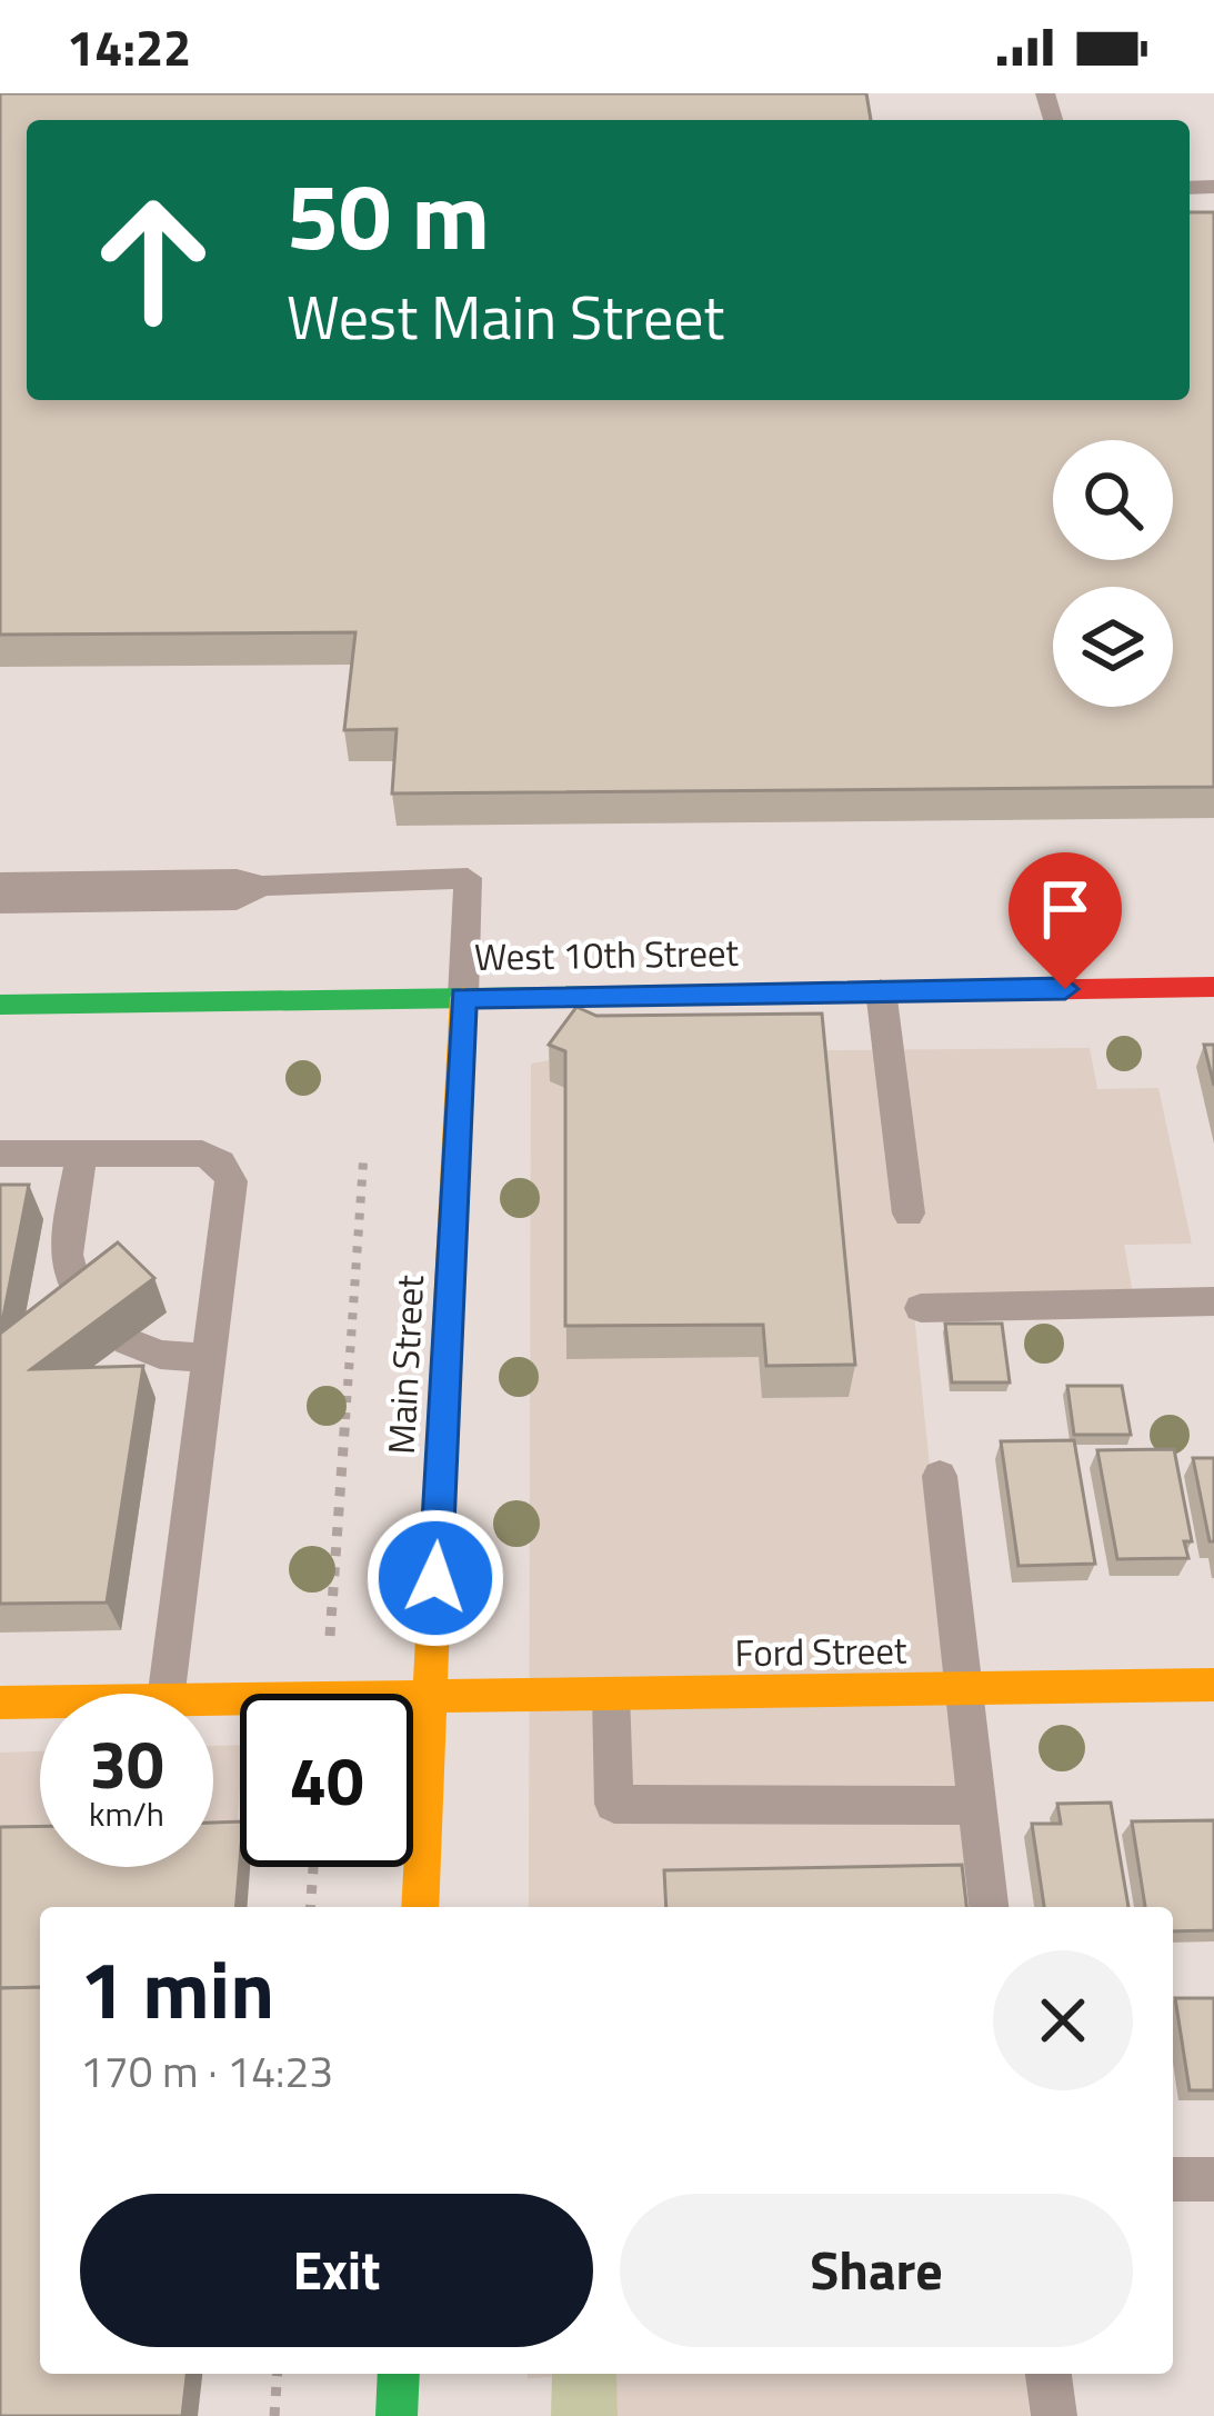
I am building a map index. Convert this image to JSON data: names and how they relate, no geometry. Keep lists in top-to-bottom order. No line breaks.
{"streets":{"street":["West 10th Street","Main Street","Ford Street"]},"crossings":[["West 10th Street","Main Street"],["Main Street","Ford Street"]],"page":{"status":"14:22","turn":["50 m","West Main Street"],"speed":"30 km/h","limit":"40","heading":["1 min","170 m · 14:23"],"buttons":["Exit","Share"]}}
